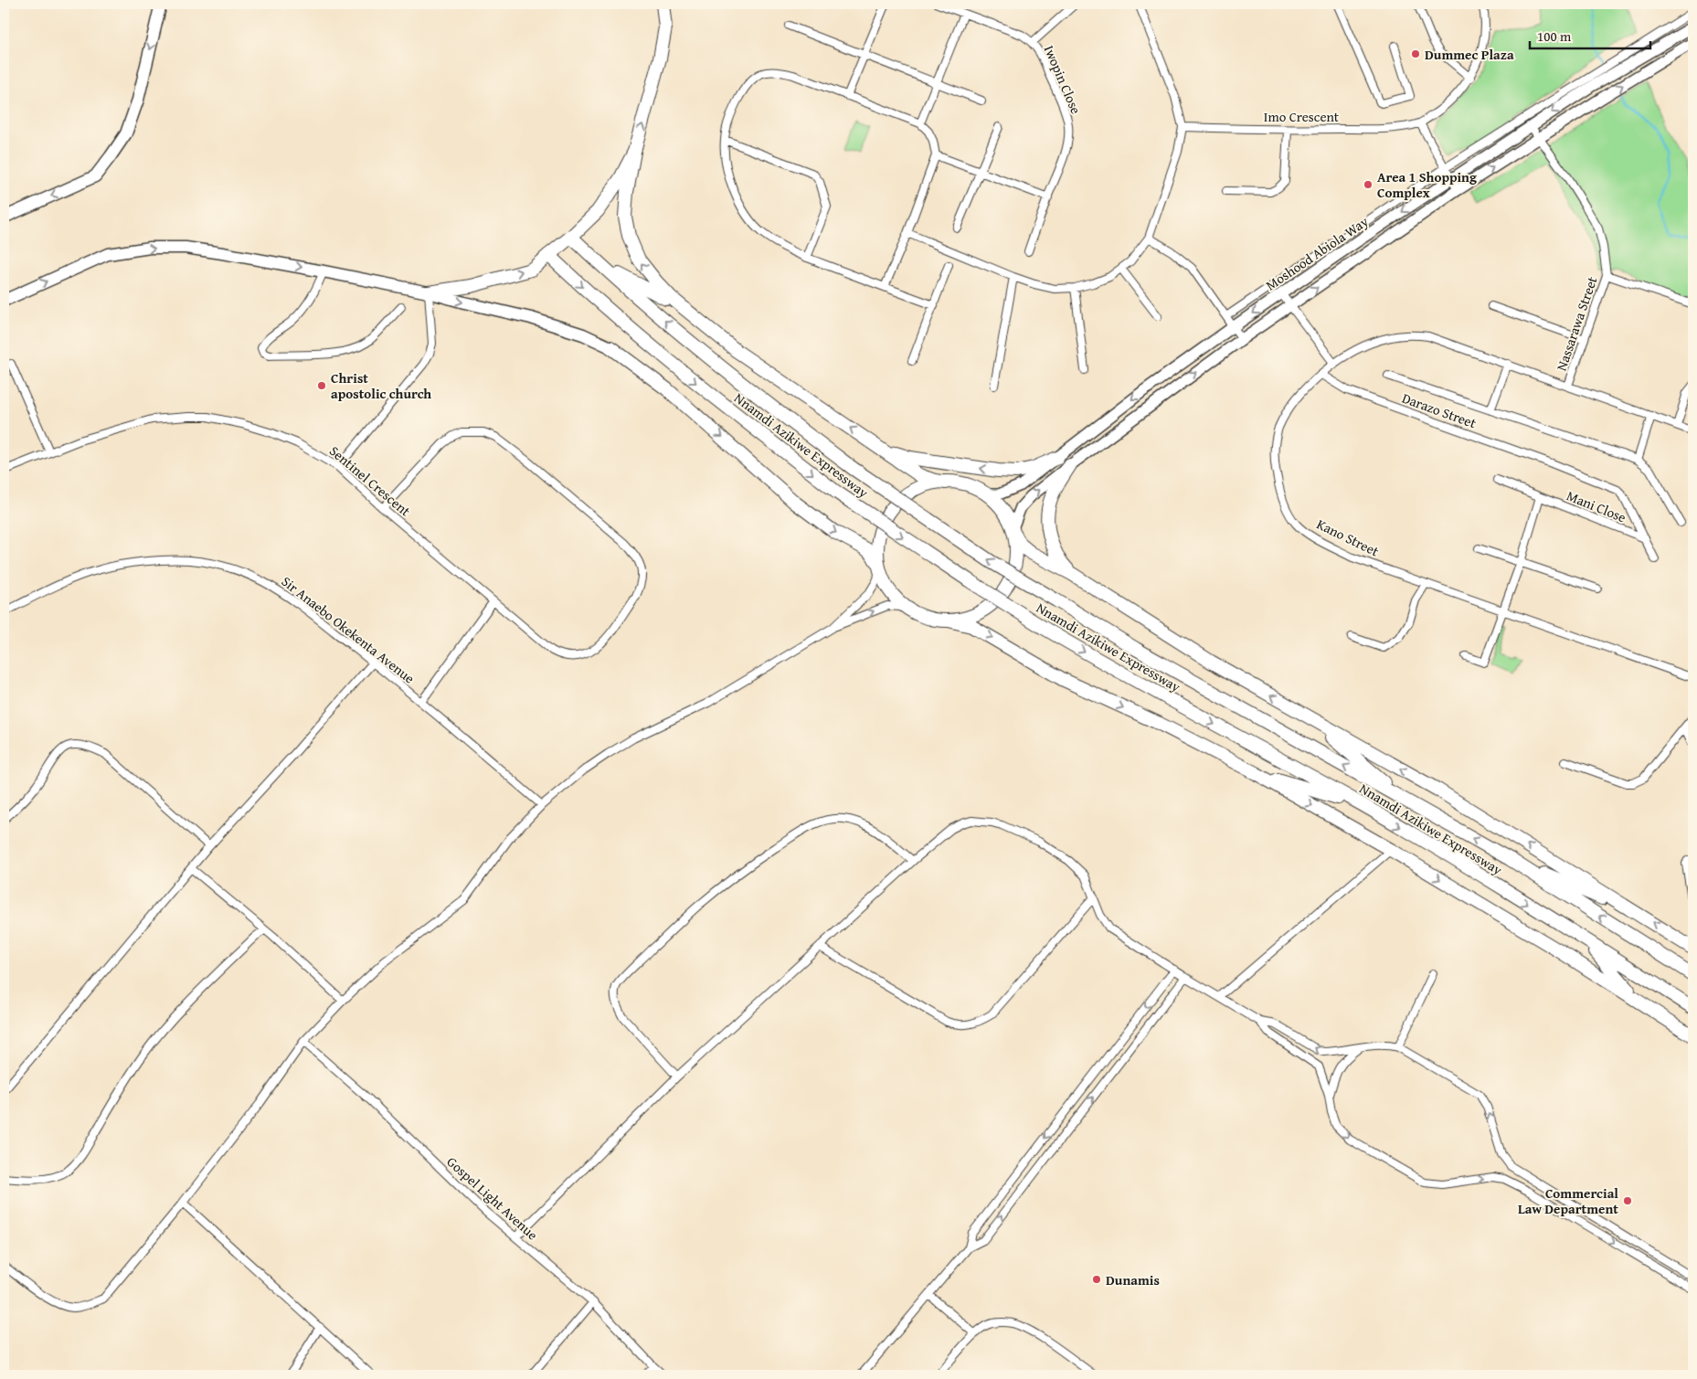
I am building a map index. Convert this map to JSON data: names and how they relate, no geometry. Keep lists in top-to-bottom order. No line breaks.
{"streets":{"highway":["Nnamdi Azikiwe Expressway"],"main road":["Moshood Abiola Way"],"street":["Iwopin Close","Imo Crescent","Nassarawa Street","Darazo Street","Sentinel Crescent","Mani Close","Kano Street","Sir Anaebo Okekenta Avenue","Gospel Light Avenue"]},"crossings":[["Moshood Abiola Way","Nassarawa Street"],["Nassarawa Street","Kano Street"],["Darazo Street","Mani Close"],["Darazo Street","Kano Street"]],"places":["Dummec Plaza","Area 1 Shopping Complex","Christ apostolic church","Commercial Law Department","Dunamis"],"scale_bar":"100 m"}
